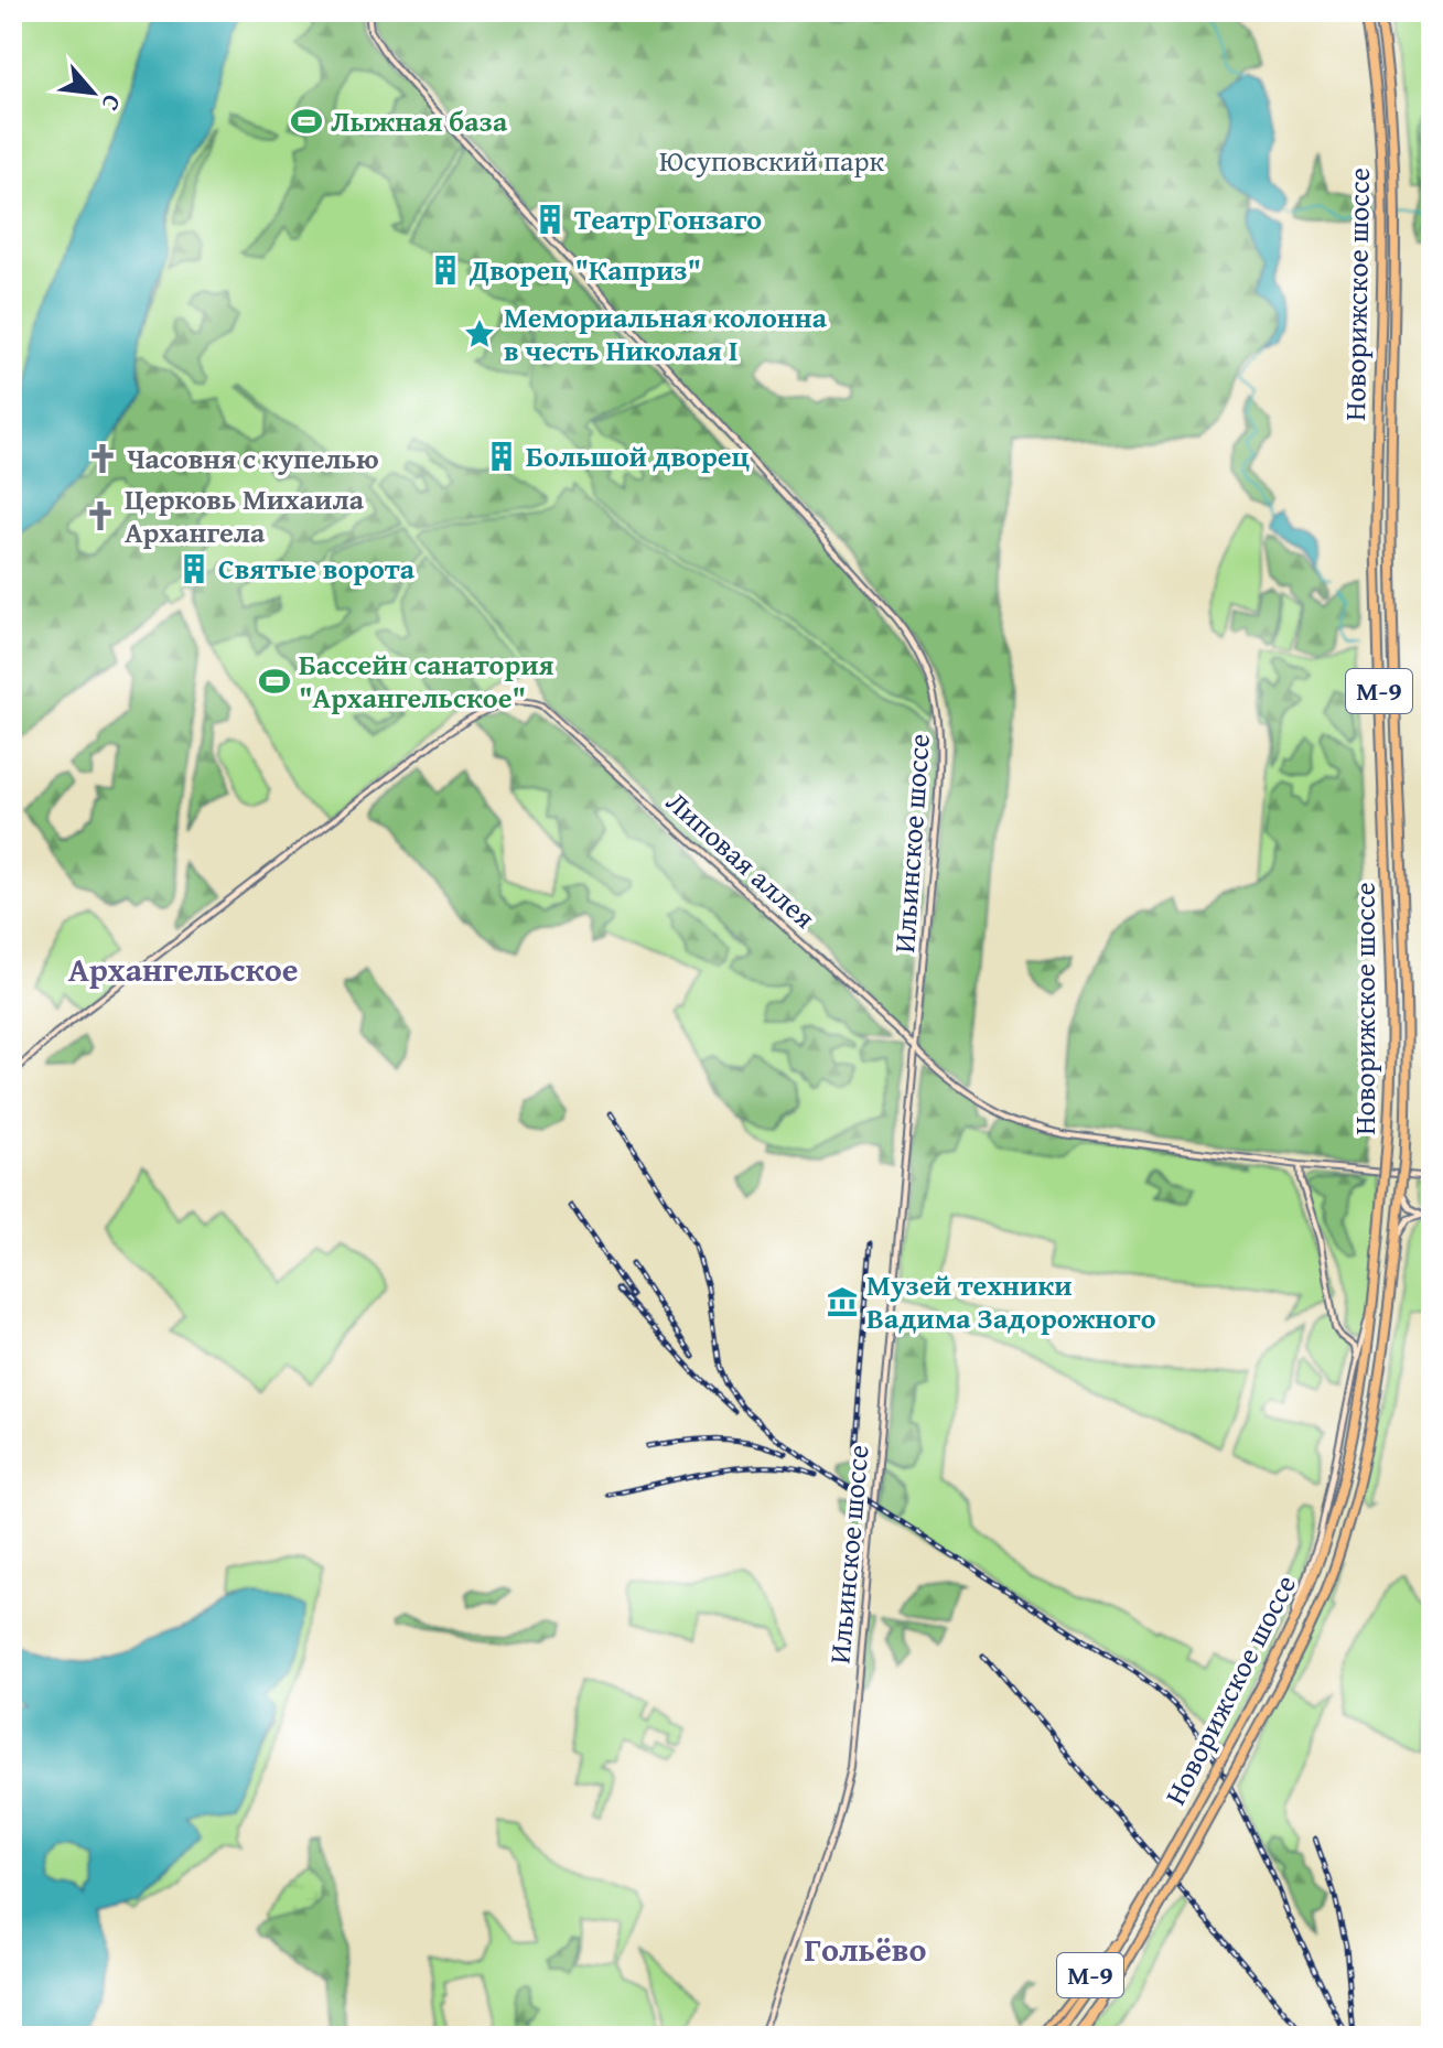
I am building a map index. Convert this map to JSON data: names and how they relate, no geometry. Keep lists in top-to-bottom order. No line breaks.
{"streets":{"highway":["Новорижское шоссе","М-9"],"street":["Ильинское шоссе","Липовая аллея"]},"crossings":[["Новорижское шоссе","М-9"],["Ильинское шоссе","Липовая аллея"]],"districts":["Архангельское","Гольёво"],"parks":["Юсуповский парк"],"places":{"sports":["Лыжная база","Бассейн санатория \"Архангельское\""],"building":["Театр Гонзаго","Дворец \"Каприз\"","Большой дворец","Святые ворота"],"place":["Мемориальная колонна в честь Николая I"],"church":["Часовня с купелью","Церковь Михаила Архангела"],"museum":["Музей техники Вадима Задорожного"]},"north":"bottom right"}
